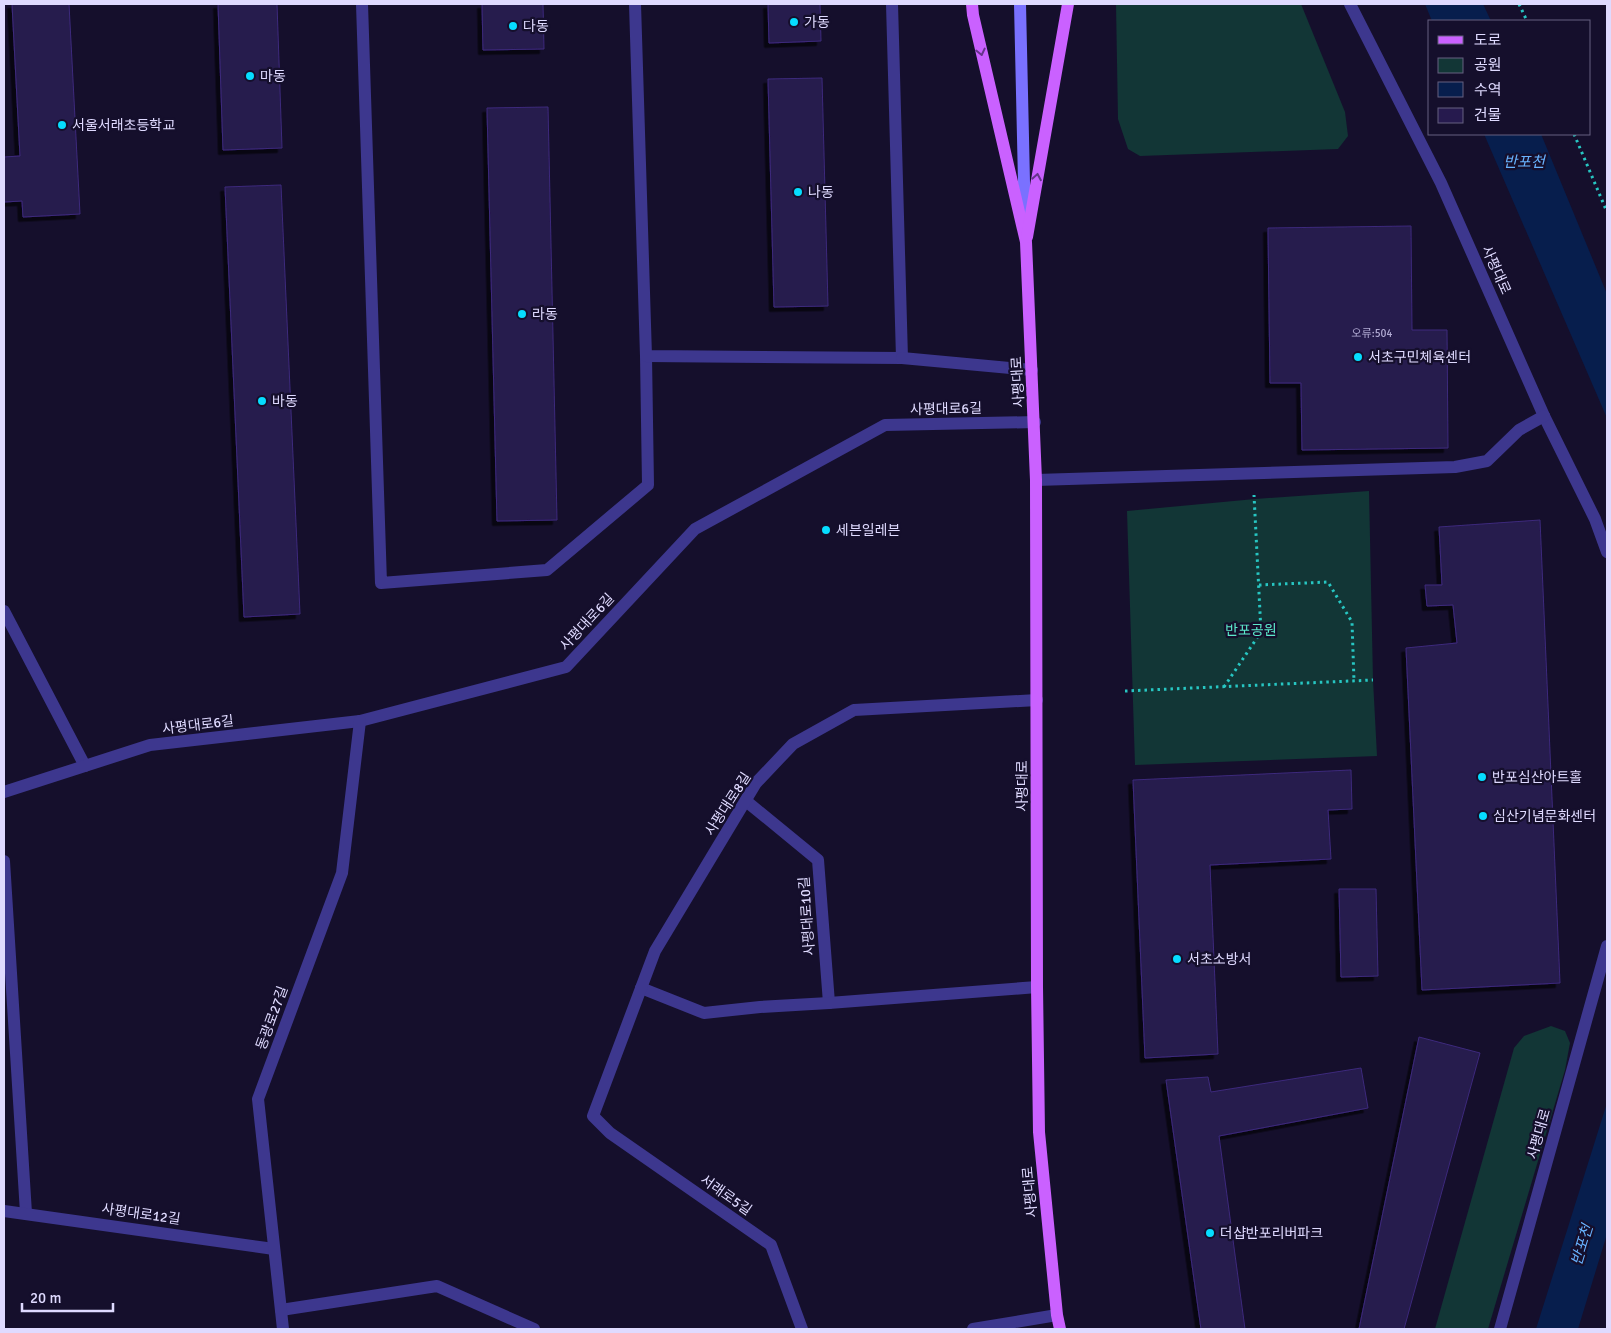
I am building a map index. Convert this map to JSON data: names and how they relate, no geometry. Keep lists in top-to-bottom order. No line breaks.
{"streets":{"main road":["사평대로"],"street":["사평대로6길","사평대로8길","사평대로10길","동광로27길","서래로5길","사평대로12길"]},"crossings":[["사평대로","사평대로6길"],["사평대로","사평대로8길"],["사평대로6길","동광로27길"],["사평대로8길","사평대로10길"],["사평대로8길","서래로5길"],["동광로27길","사평대로12길"]],"water":["반포천"],"parks":["반포공원"],"places":["가동","다동","마동","서울서래초등학교","나동","라동","서초구민체육센터","바동","세븐일레븐","반포심산아트홀","심산기념문화센터","서초소방서","더샵반포리버파크"],"house_numbers":["오류:504"],"legend":["도로","공원","수역","건물"],"scale_bar":"20 m"}
